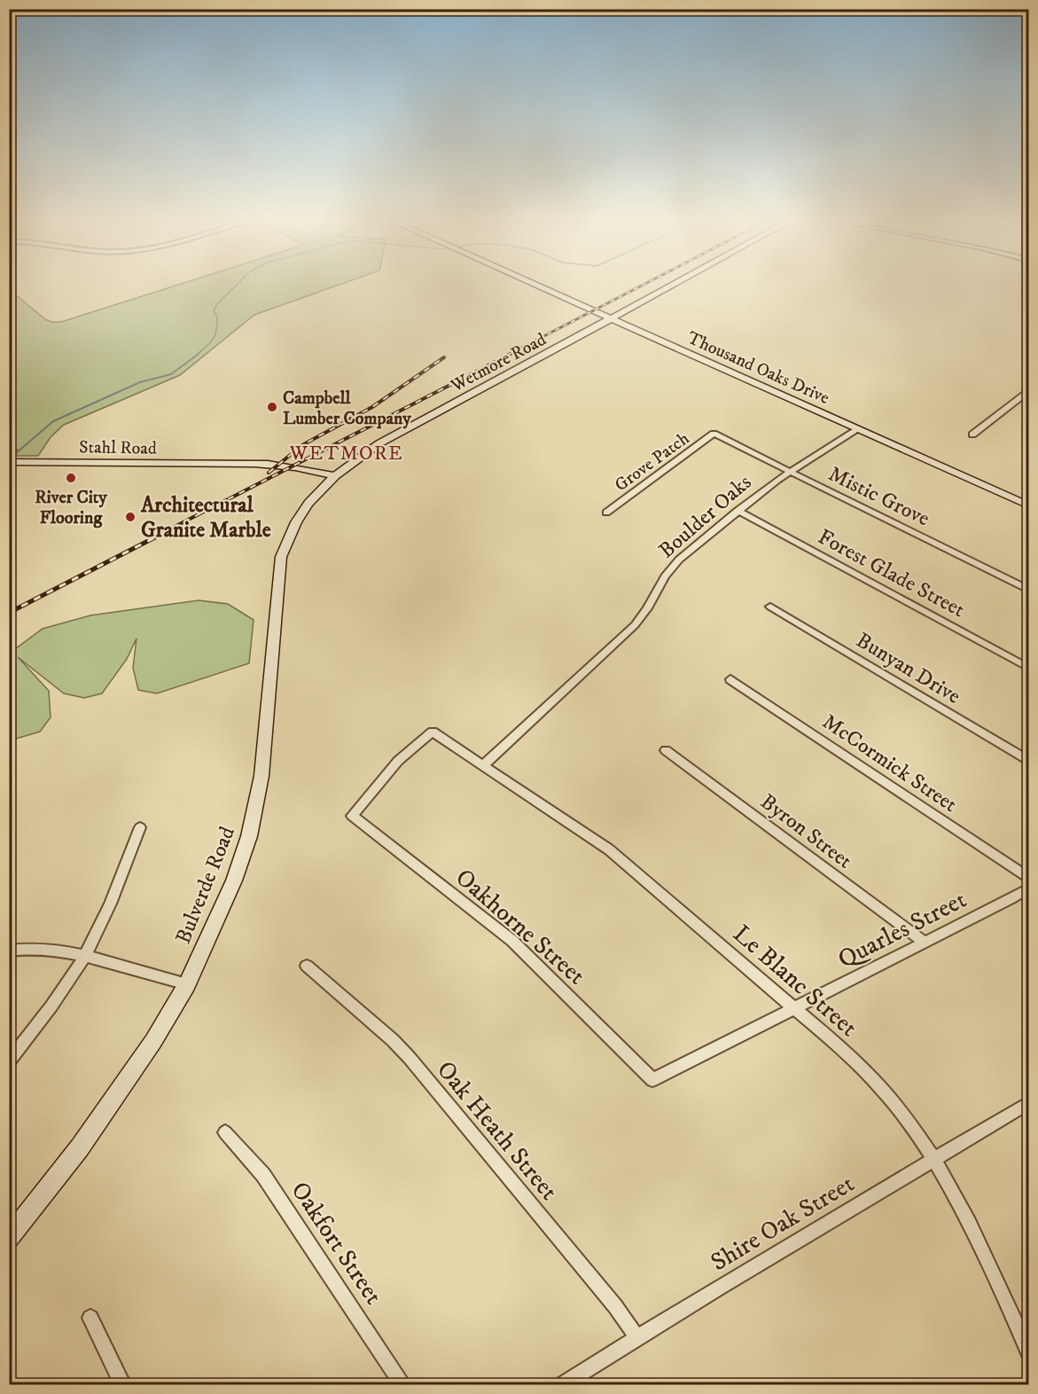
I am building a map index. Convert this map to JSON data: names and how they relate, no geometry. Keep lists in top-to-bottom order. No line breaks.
{"streets":{"main road":["Wetmore Road","Thousand Oaks Drive","Stahl Road","Bulverde Road"],"street":["Grove Patch","Mistic Grove","Boulder Oaks","Forest Glade Street","Bunyan Drive","McCormick Street","Byron Street","Oakhorne Street","Quarles Street","Le Blanc Street","Oak Heath Street","Shire Oak Street","Oakfort Street"]},"crossings":[["Wetmore Road","Thousand Oaks Drive"],["Wetmore Road","Stahl Road"],["Wetmore Road","Bulverde Road"],["Thousand Oaks Drive","Boulder Oaks"],["Stahl Road","Bulverde Road"],["Grove Patch","Mistic Grove"],["Mistic Grove","Boulder Oaks"],["Boulder Oaks","Forest Glade Street"],["Boulder Oaks","Le Blanc Street"],["Byron Street","Quarles Street"],["Oakhorne Street","Quarles Street"],["Oakhorne Street","Le Blanc Street"],["Quarles Street","Le Blanc Street"],["Le Blanc Street","Shire Oak Street"],["Oak Heath Street","Shire Oak Street"]],"districts":["WETMORE"],"places":["Campbell Lumber Company","River City Flooring","Architectural Granite Marble"]}
